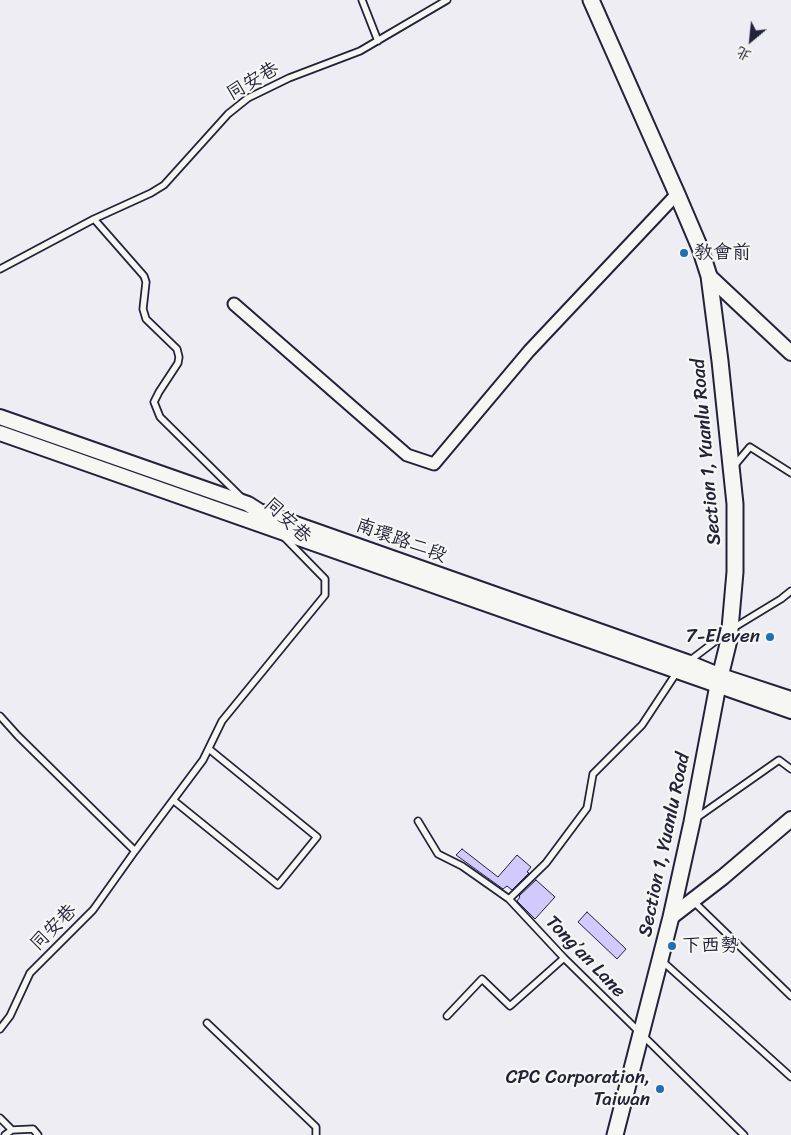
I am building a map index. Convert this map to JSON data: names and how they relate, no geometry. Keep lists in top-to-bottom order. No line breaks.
{"streets":{"main road":["Section 1, Yuanlu Road"],"street":["南環路二段"],"lane":["同安巷","Tong’an Lane"]},"crossings":[["同安巷","南環路二段"],["Section 1, Yuanlu Road","南環路二段"],["Section 1, Yuanlu Road","Tong’an Lane"]],"places":["教會前","7-Eleven","下西勢","CPC Corporation, Taiwan"],"north":"bottom left"}
